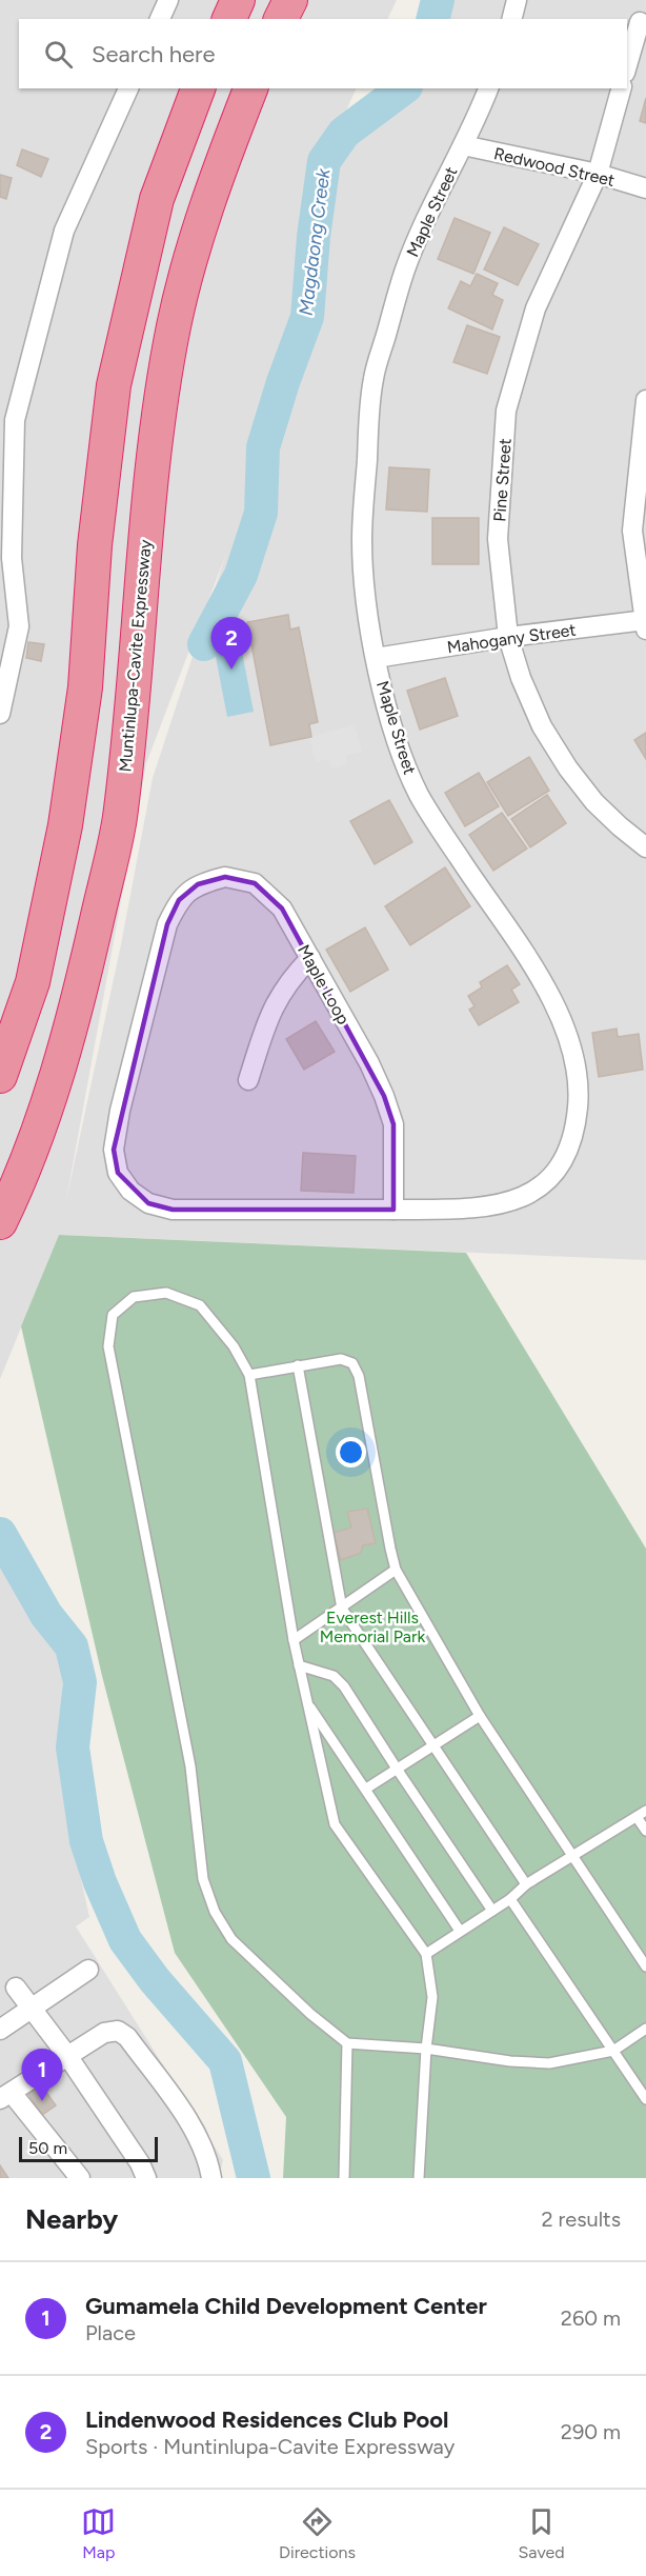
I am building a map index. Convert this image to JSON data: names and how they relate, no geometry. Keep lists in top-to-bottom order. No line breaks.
{"streets":{"highway":["Muntinlupa-Cavite Expressway"],"street":["Redwood Street","Maple Street","Pine Street","Mahogany Street","Maple Loop"]},"crossings":[["Redwood Street","Maple Street"],["Redwood Street","Pine Street"],["Maple Street","Mahogany Street"],["Maple Street","Maple Loop"],["Pine Street","Mahogany Street"]],"water":["Magdaong Creek"],"parks":["Everest Hills Memorial Park"],"scale_bar":"50 m","page":{"search":"Search here","pins":["2","1"],"scale":"50 m","heading":["Nearby","2 results"],"list":[{"mark":"1","name":"Gumamela Child Development Center","note":"Place","value":"260 m"},{"mark":"2","name":"Lindenwood Residences Club Pool","note":"Sports · Muntinlupa-Cavite Expressway","value":"290 m"}],"nav":["Map","Directions","Saved"]}}
